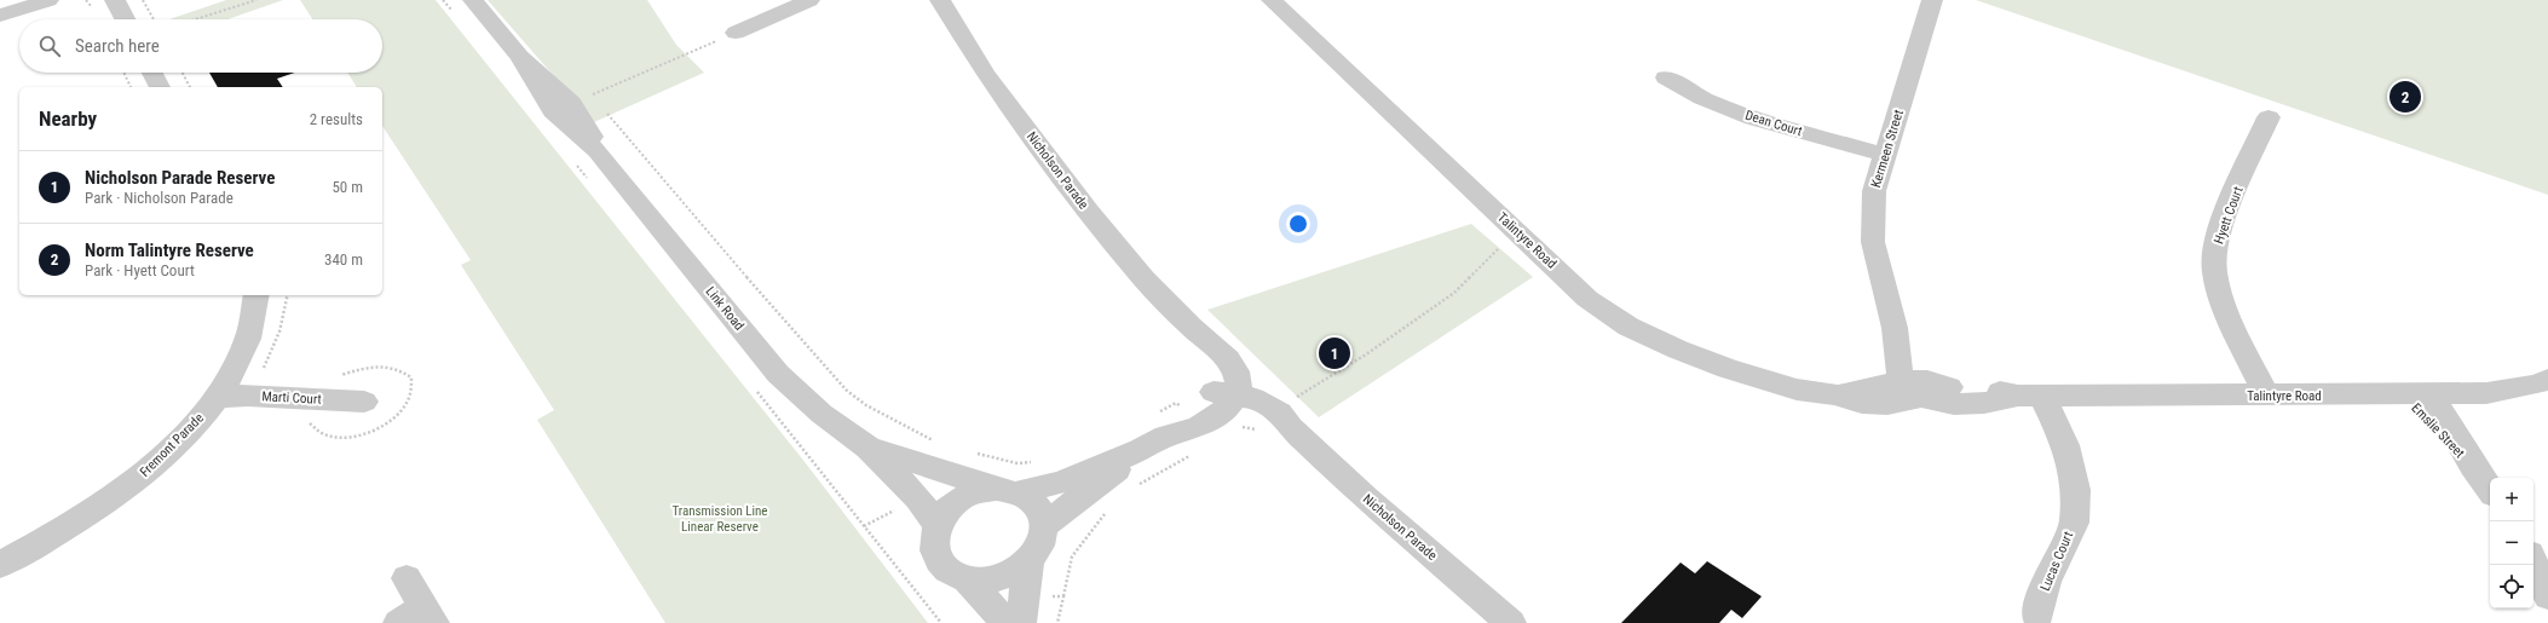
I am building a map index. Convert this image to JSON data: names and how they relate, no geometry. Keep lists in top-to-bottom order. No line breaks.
{"streets":{"street":["Dean Court","Kermeen Street","Nicholson Parade","Hyett Court","Talintyre Road","Link Road","Marti Court","Emslie Street","Fremont Parade","Lucas Court"]},"crossings":[["Dean Court","Kermeen Street"],["Kermeen Street","Talintyre Road"],["Hyett Court","Talintyre Road"],["Talintyre Road","Emslie Street"],["Talintyre Road","Lucas Court"],["Marti Court","Fremont Parade"]],"parks":["Transmission Line Linear Reserve"],"page":{"search":"Search here","pins":["2","1"],"heading":["Nearby","2 results"],"list":[{"mark":"1","name":"Nicholson Parade Reserve","note":"Park · Nicholson Parade","value":"50 m"},{"mark":"2","name":"Norm Talintyre Reserve","note":"Park · Hyett Court","value":"340 m"}],"map_buttons":["+","−"]}}
